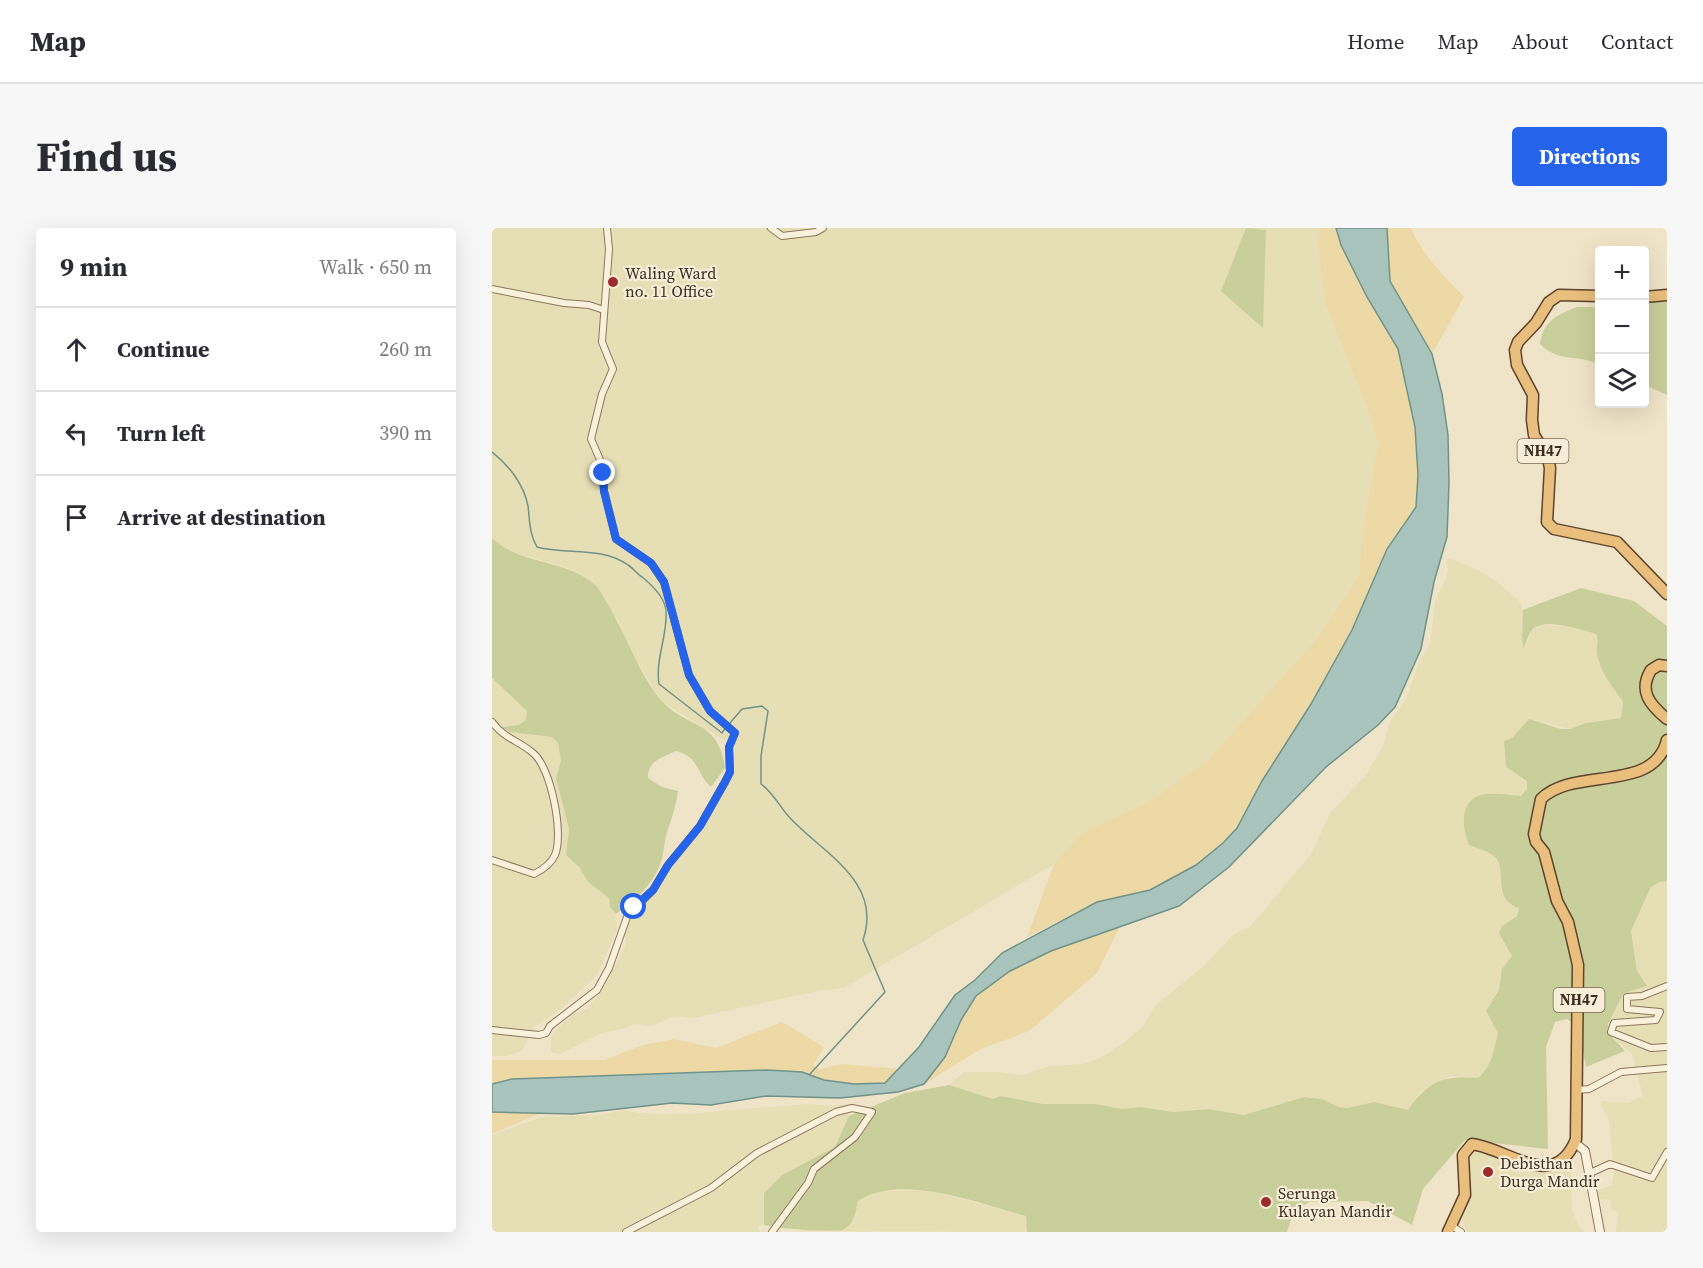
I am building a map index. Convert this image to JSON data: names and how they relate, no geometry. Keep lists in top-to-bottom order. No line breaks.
{"streets":{"highway":["NH47"]},"places":["Waling Ward no. 11 Office","Debisthan Durga Mandir","Serunga Kulayan Mandir"],"page":{"header":"Map","nav":["Home","Map","About","Contact"],"title":"Find us","buttons":"Directions","heading":["9 min","Walk · 650 m"],"map_buttons":["+","−"],"list":[["Continue","260 m"],["Turn left","390 m"],"Arrive at destination"]}}
